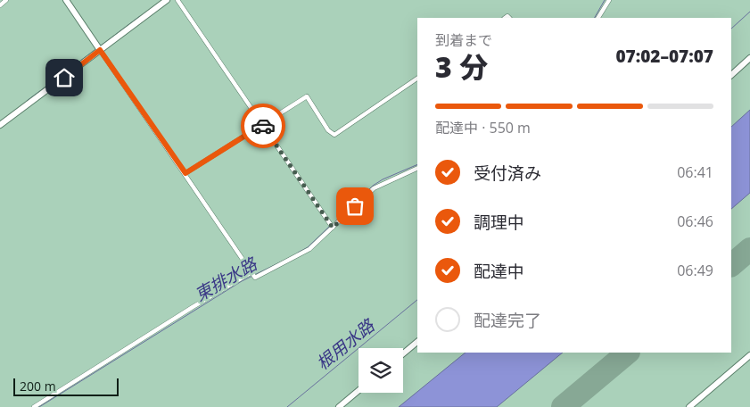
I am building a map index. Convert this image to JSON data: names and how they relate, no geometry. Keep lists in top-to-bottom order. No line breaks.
{"water":["東排水路","根用水路"],"scale_bar":"200 m","page":{"heading":["3 分","到着まで","07:02–07:07"],"bar":"配達中 · 550 m","list":[["受付済み","06:41"],["調理中","06:46"],["配達中","06:49"],"配達完了"],"scale":"200 m"}}
